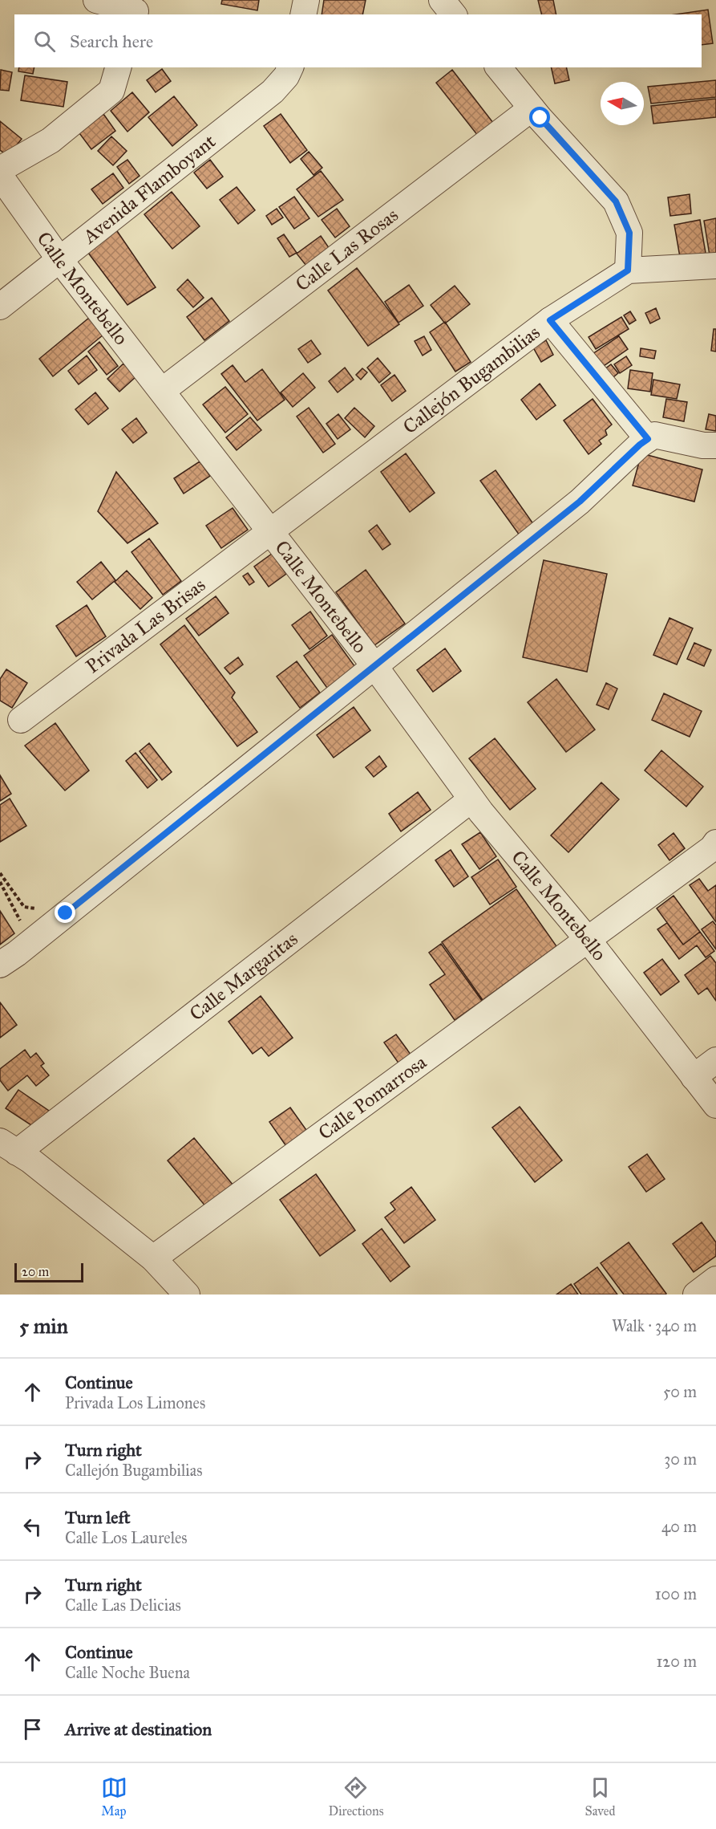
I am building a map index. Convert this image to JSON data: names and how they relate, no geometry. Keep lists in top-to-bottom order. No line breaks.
{"streets":{"street":["Avenida Flamboyant","Calle Las Rosas","Calle Montebello","Callejón Bugambilias","Privada Las Brisas","Calle Margaritas","Calle Pomarrosa"]},"crossings":[["Avenida Flamboyant","Calle Montebello"],["Calle Las Rosas","Calle Montebello"],["Calle Montebello","Callejón Bugambilias"],["Calle Montebello","Privada Las Brisas"],["Calle Montebello","Calle Margaritas"],["Calle Montebello","Calle Pomarrosa"],["Callejón Bugambilias","Privada Las Brisas"]],"scale_bar":"20 m","north":"left","page":{"search":"Search here","scale":"20 m","heading":["5 min","Walk · 340 m"],"list":[["Continue","Privada Los Limones","50 m"],["Turn right","Callejón Bugambilias","30 m"],["Turn left","Calle Los Laureles","40 m"],["Turn right","Calle Las Delicias","100 m"],["Continue","Calle Noche Buena","120 m"],"Arrive at destination"],"nav":["Map","Directions","Saved"]}}
